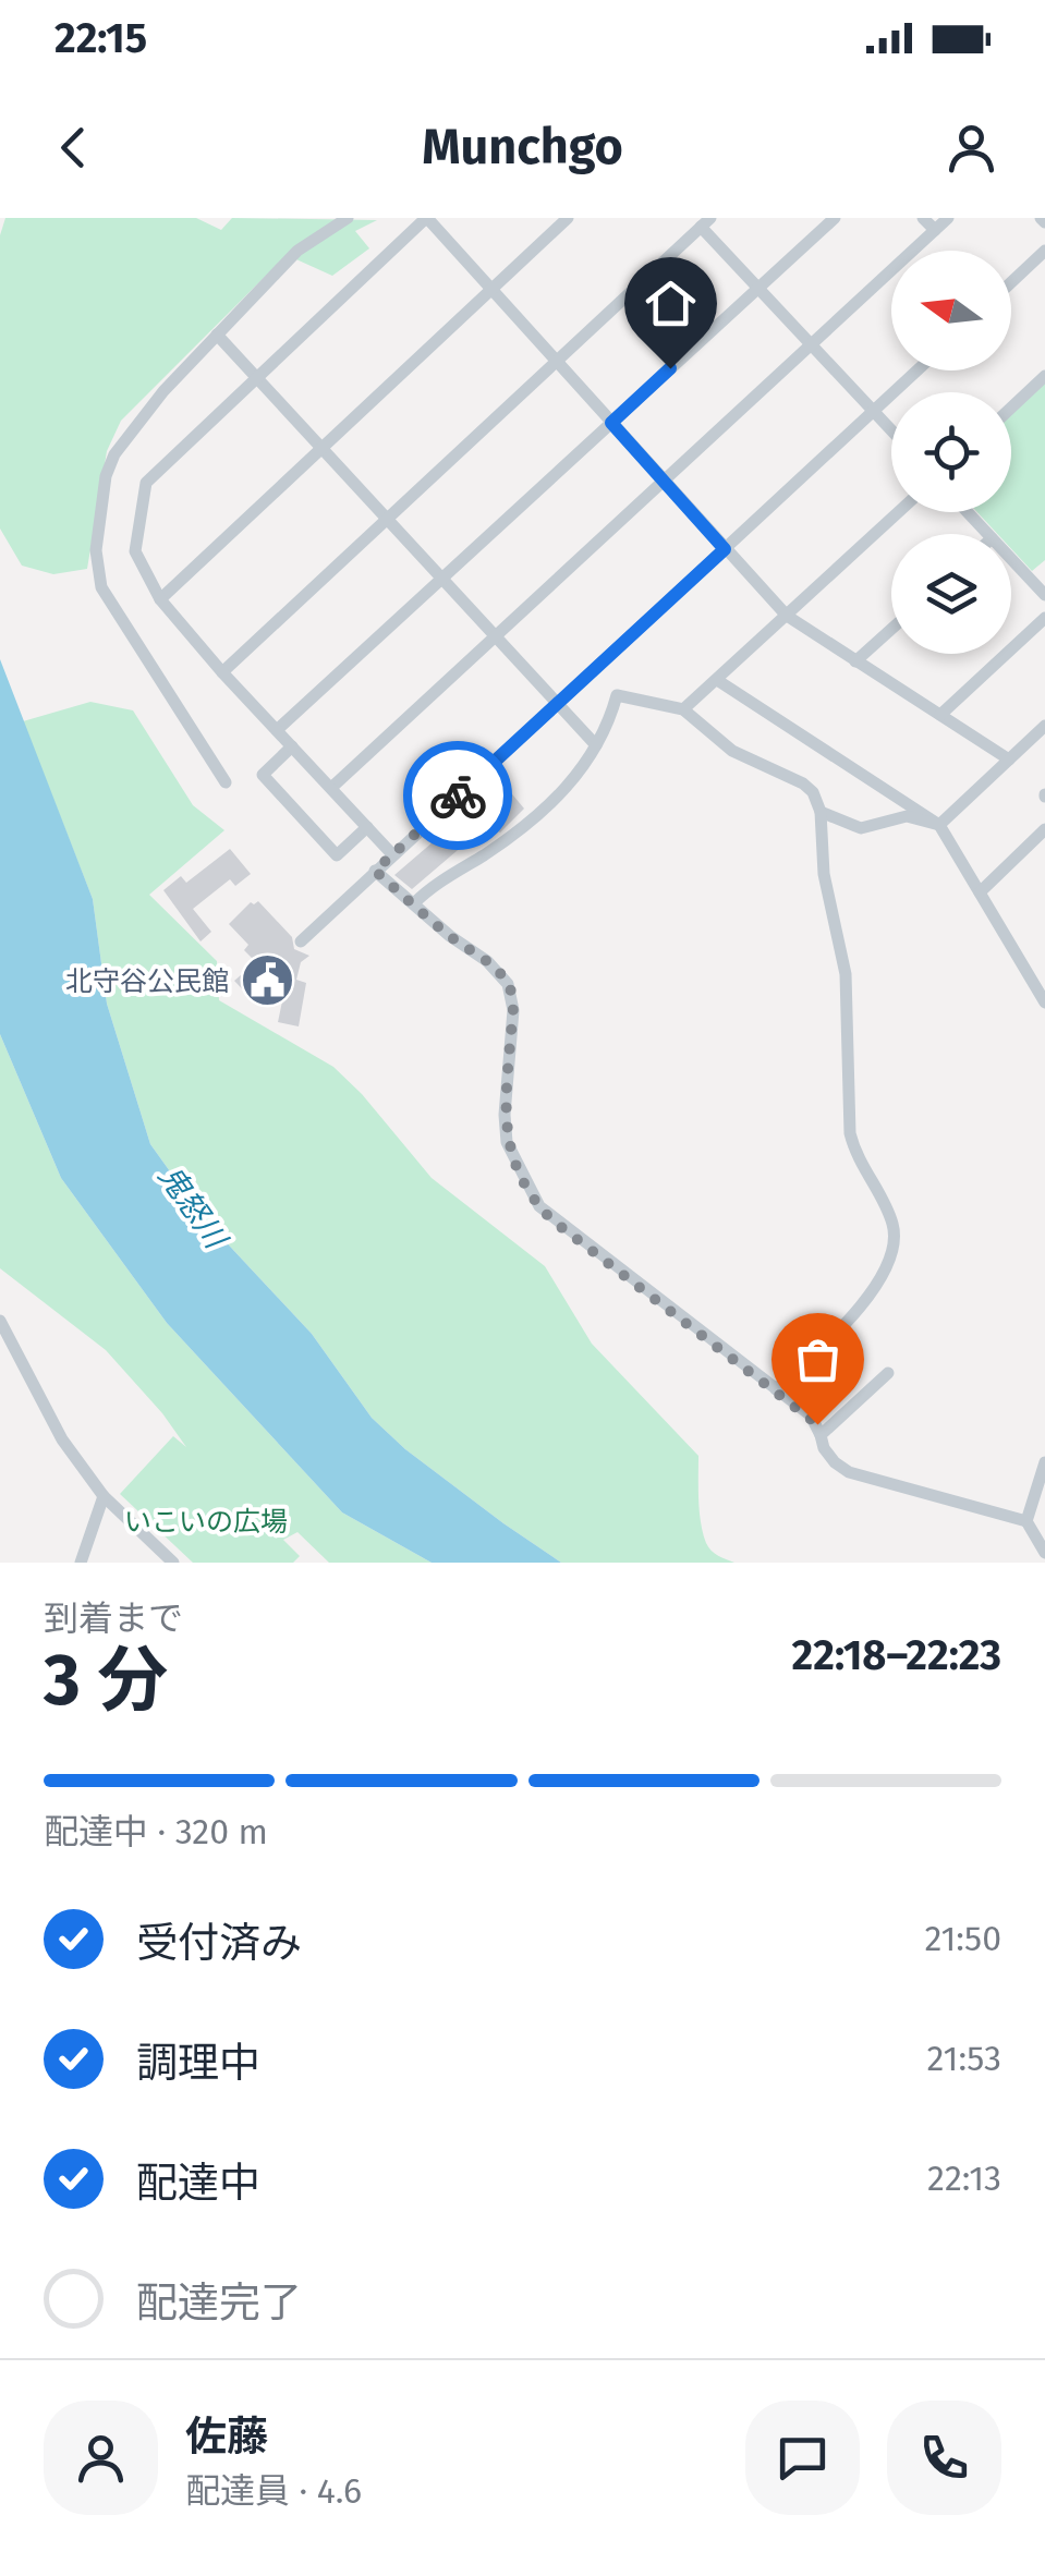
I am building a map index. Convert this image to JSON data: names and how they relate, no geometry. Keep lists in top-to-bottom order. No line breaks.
{"water":["鬼怒川"],"parks":["いこいの広場"],"places":{"public building":["北守谷公民館"]},"north":"left","page":{"status":"22:15","header":"Munchgo","heading":["3 分","到着まで","22:18–22:23"],"panel":["佐藤","配達員 · 4.6"],"bar":"配達中 · 320 m","list":[["受付済み","21:50"],["調理中","21:53"],["配達中","22:13"],"配達完了"]}}
